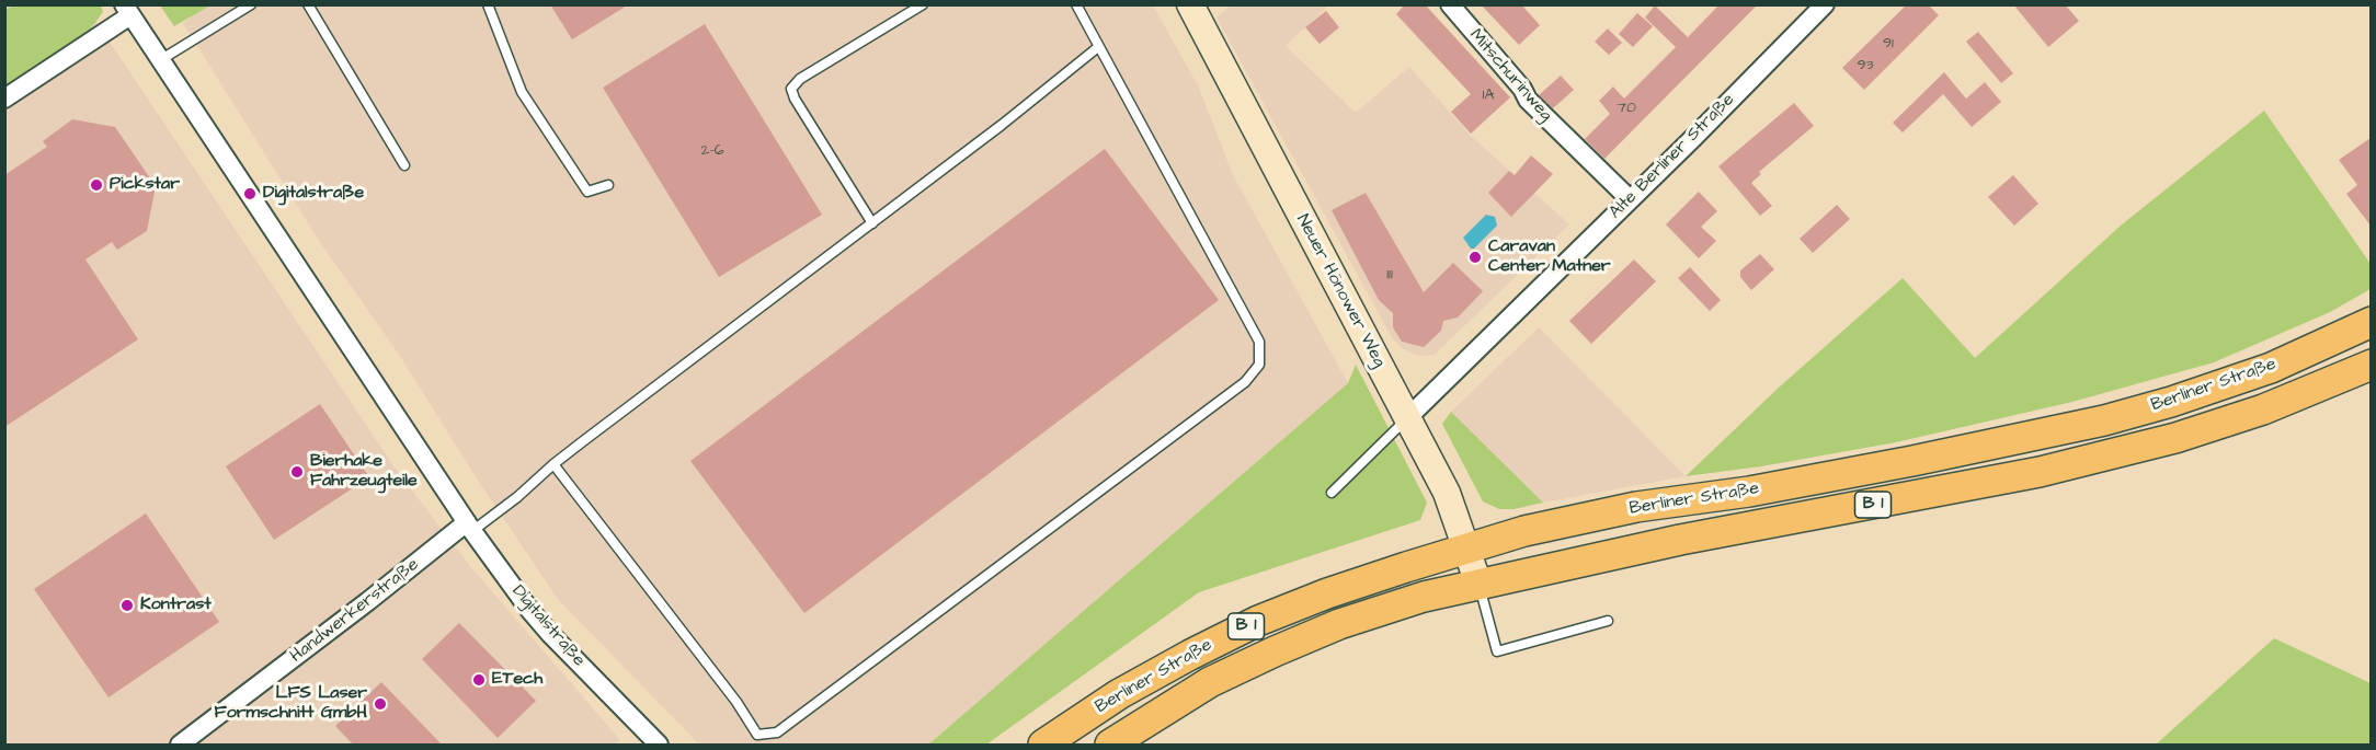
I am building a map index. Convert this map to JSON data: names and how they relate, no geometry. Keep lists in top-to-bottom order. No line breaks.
{"streets":{"main road":["Neuer Hönower Weg","Berliner Straße","B 1"],"street":["Mitschurinweg","Alte Berliner Straße","Handwerkerstraße","Digitalstraße"]},"crossings":[["Mitschurinweg","Alte Berliner Straße"],["Alte Berliner Straße","Neuer Hönower Weg"],["Neuer Hönower Weg","Berliner Straße"],["Handwerkerstraße","Digitalstraße"]],"places":["Pickstar","Digitalstraße","Caravan Center Matner","Bierhake Fahrzeugteile","Kontrast","ETech","LFS Laser Formschnitt GmbH"],"house_numbers":["91","93","1A","70","2-6","111"]}
